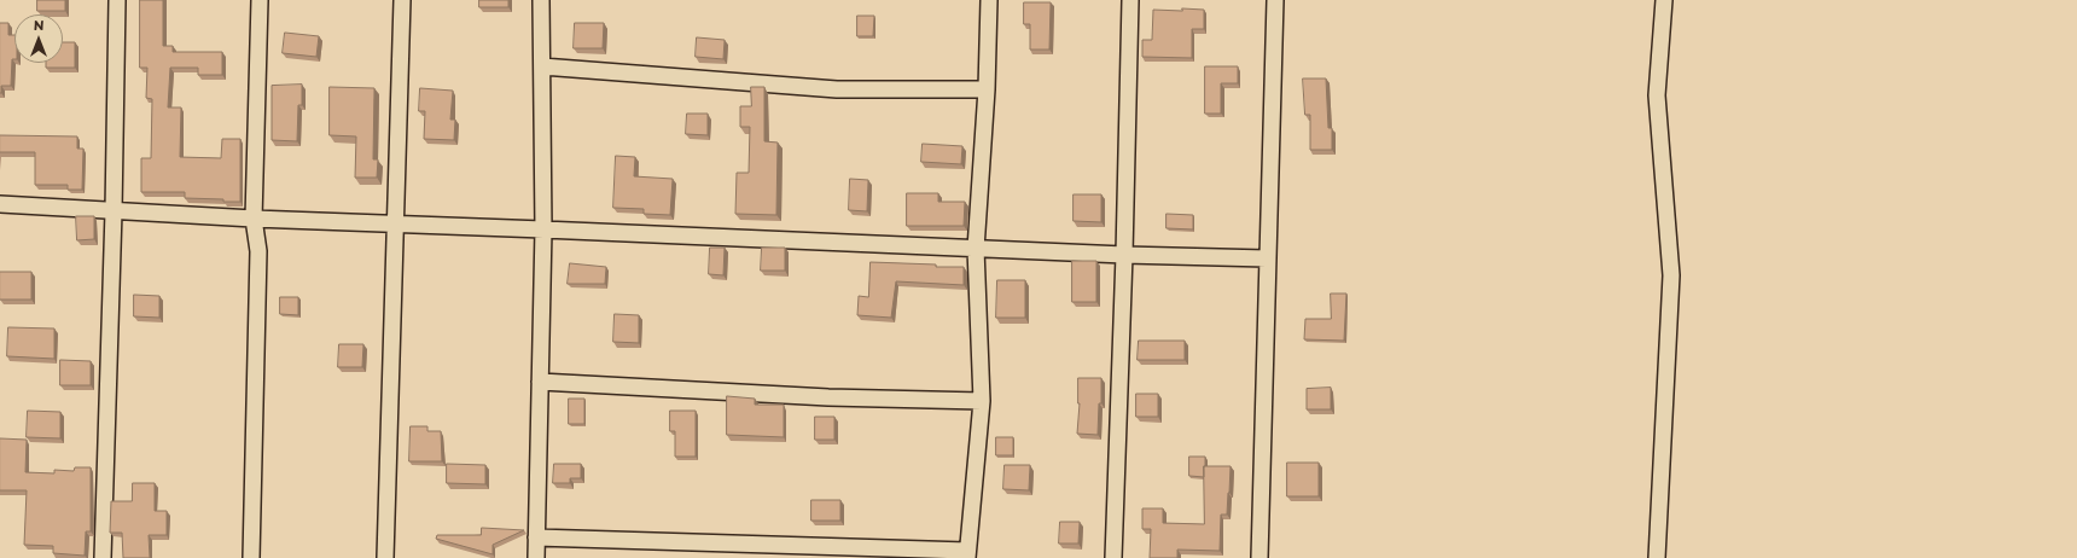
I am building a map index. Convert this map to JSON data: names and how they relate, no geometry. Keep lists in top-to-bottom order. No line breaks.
{"north":"top"}
